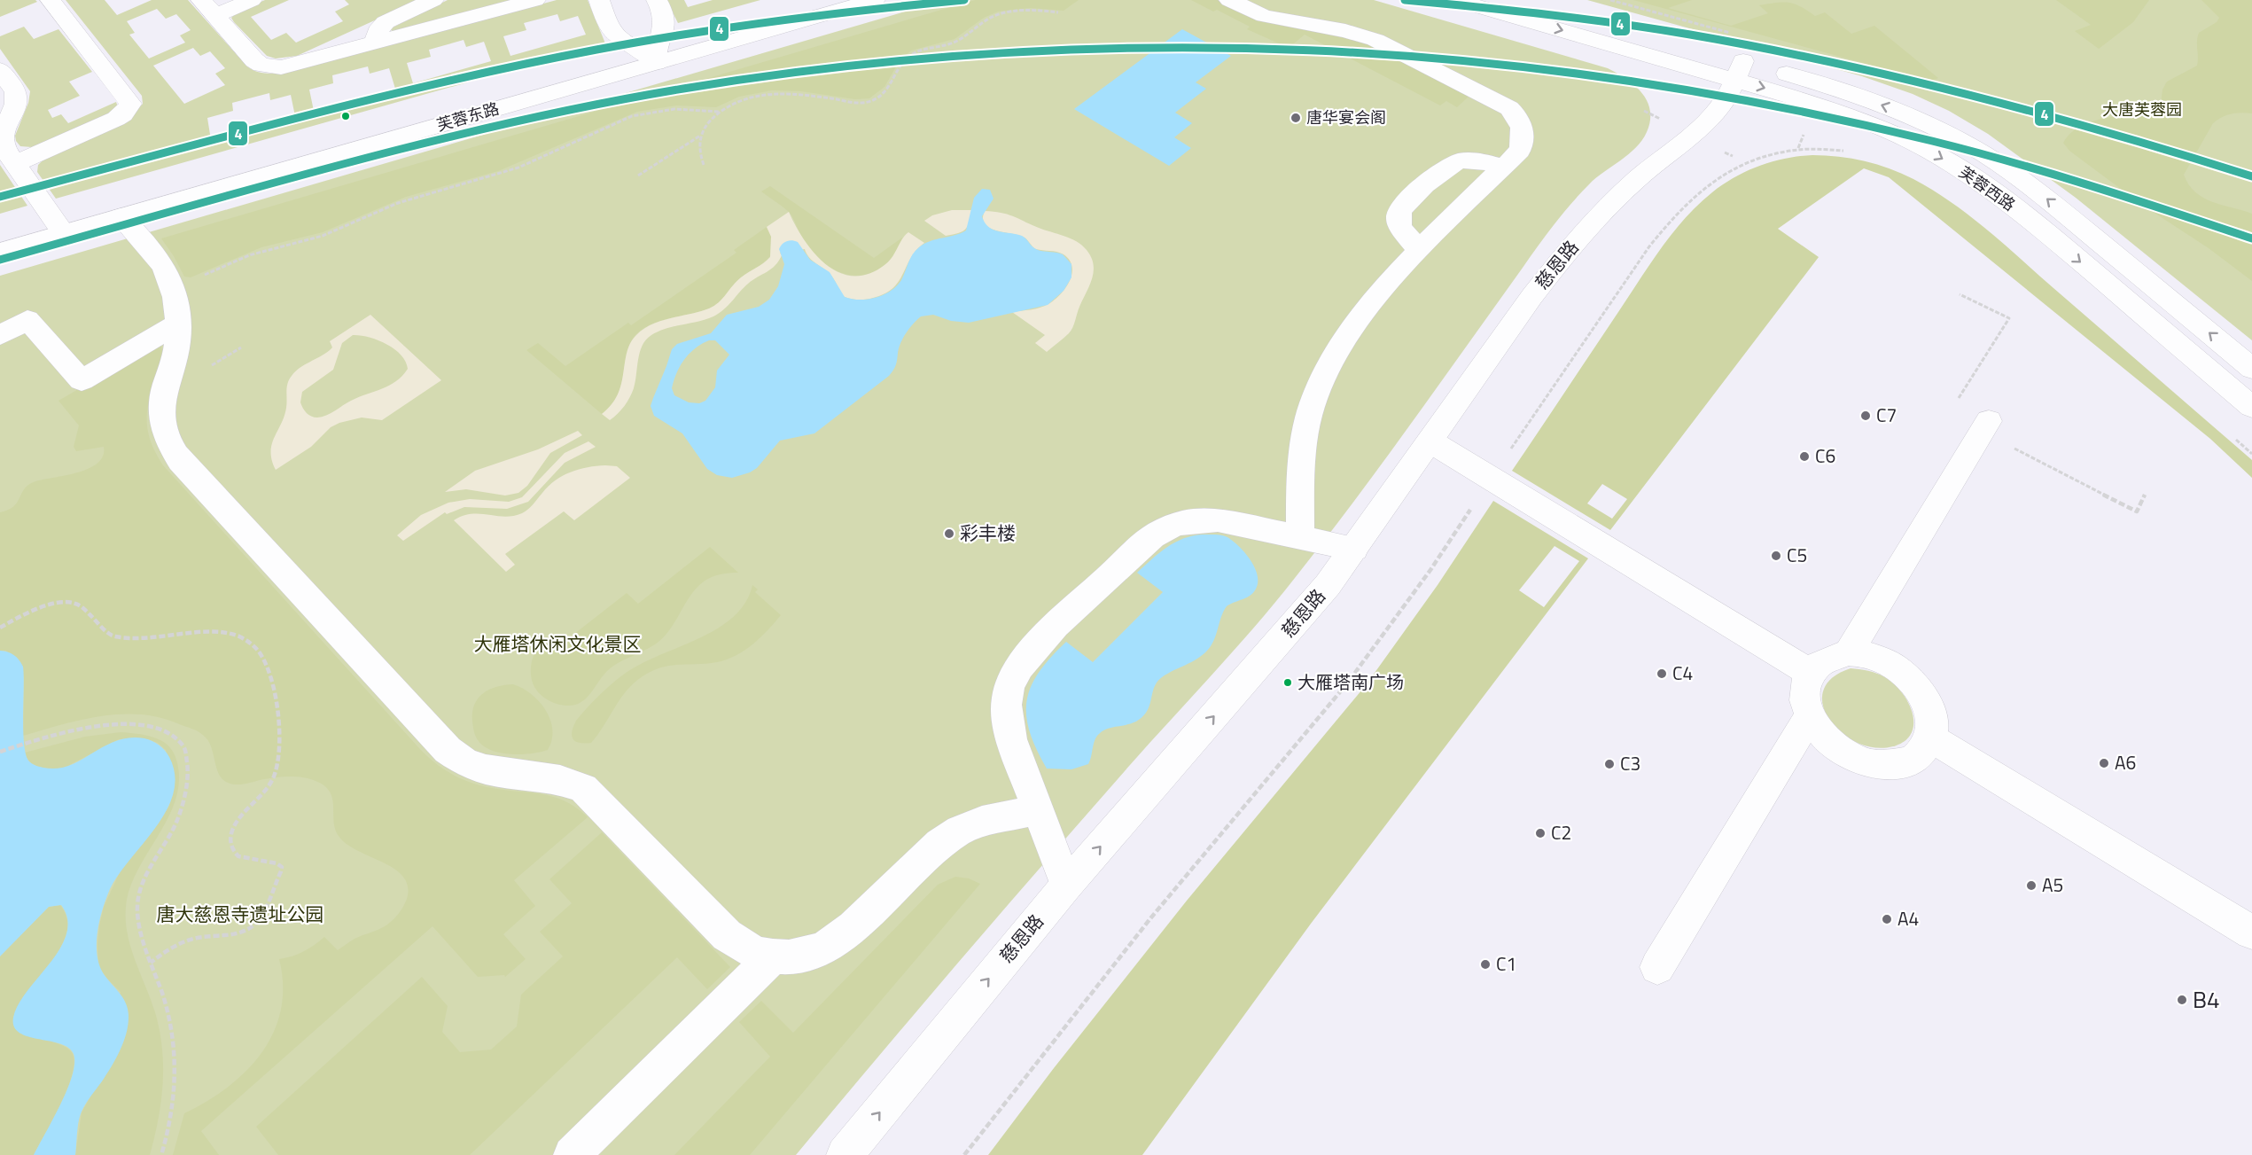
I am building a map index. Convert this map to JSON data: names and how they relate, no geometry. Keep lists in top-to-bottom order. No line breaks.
{"streets":{"main road":["芙蓉东路","芙蓉西路","慈恩路"]},"crossings":[["芙蓉西路","慈恩路"]],"parks":["大唐芙蓉园","大雁塔休闲文化景区","唐大慈恩寺遗址公园"],"places":["唐华宴会阁","C7","C6","彩丰楼","C5","C4","大雁塔南广场","A6","C3","C2","A5","A4","C1","B4"],"lines":["transit line 4"]}
